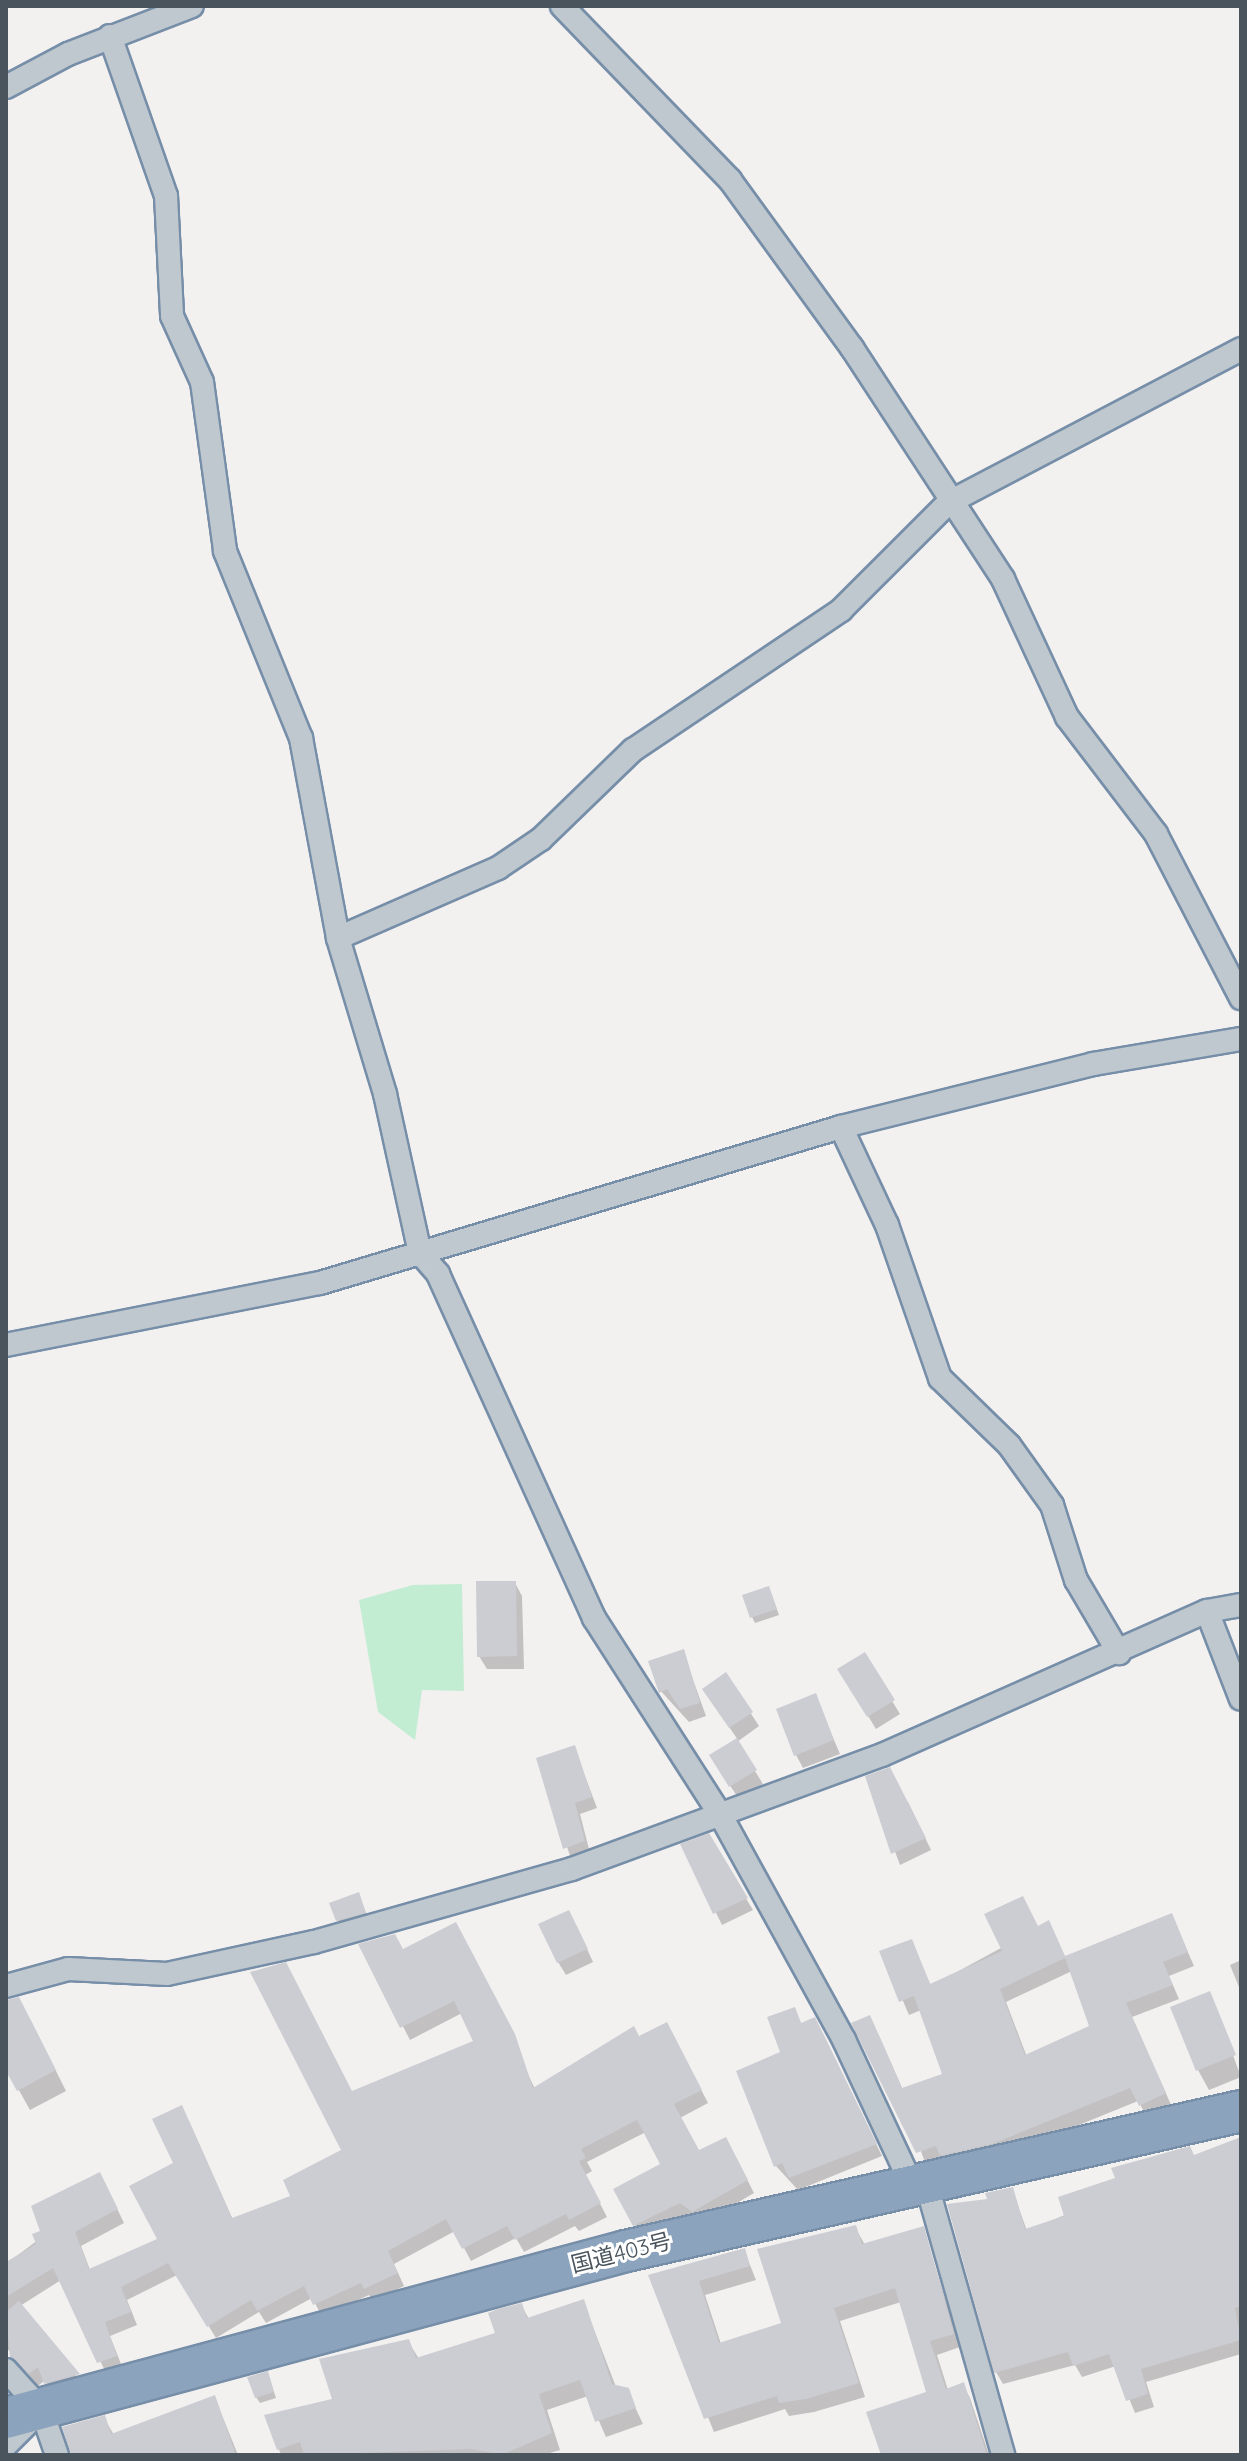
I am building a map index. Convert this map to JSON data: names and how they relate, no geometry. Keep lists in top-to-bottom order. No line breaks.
{"streets":{"highway":["国道403号"]}}
